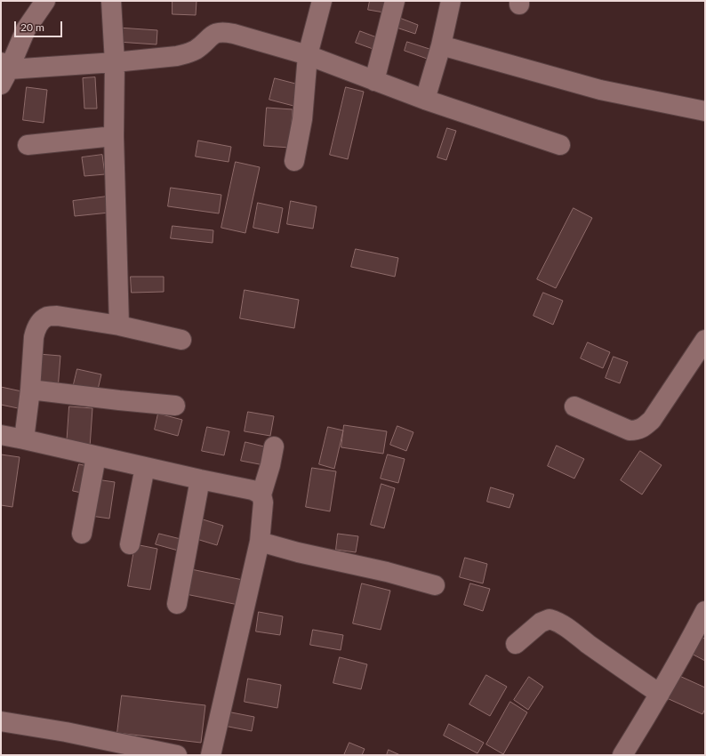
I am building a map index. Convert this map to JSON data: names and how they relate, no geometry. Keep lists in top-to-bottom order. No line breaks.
{"scale_bar":"20 m"}
